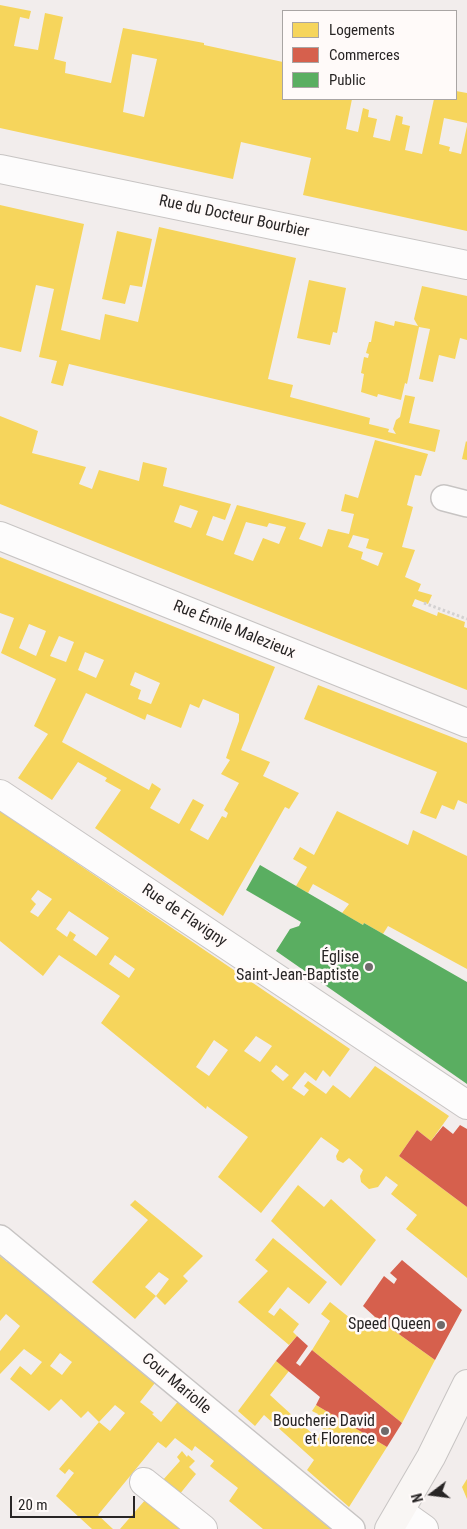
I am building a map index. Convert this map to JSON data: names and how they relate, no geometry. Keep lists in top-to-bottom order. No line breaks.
{"streets":{"street":["Rue du Docteur Bourbier","Rue Émile Malezieux","Rue de Flavigny"],"lane":["Cour Mariolle"]},"places":["Église Saint-Jean-Baptiste","Speed Queen","Boucherie David et Florence"],"legend":["Logements","Commerces","Public"],"scale_bar":"20 m","north":"left"}
